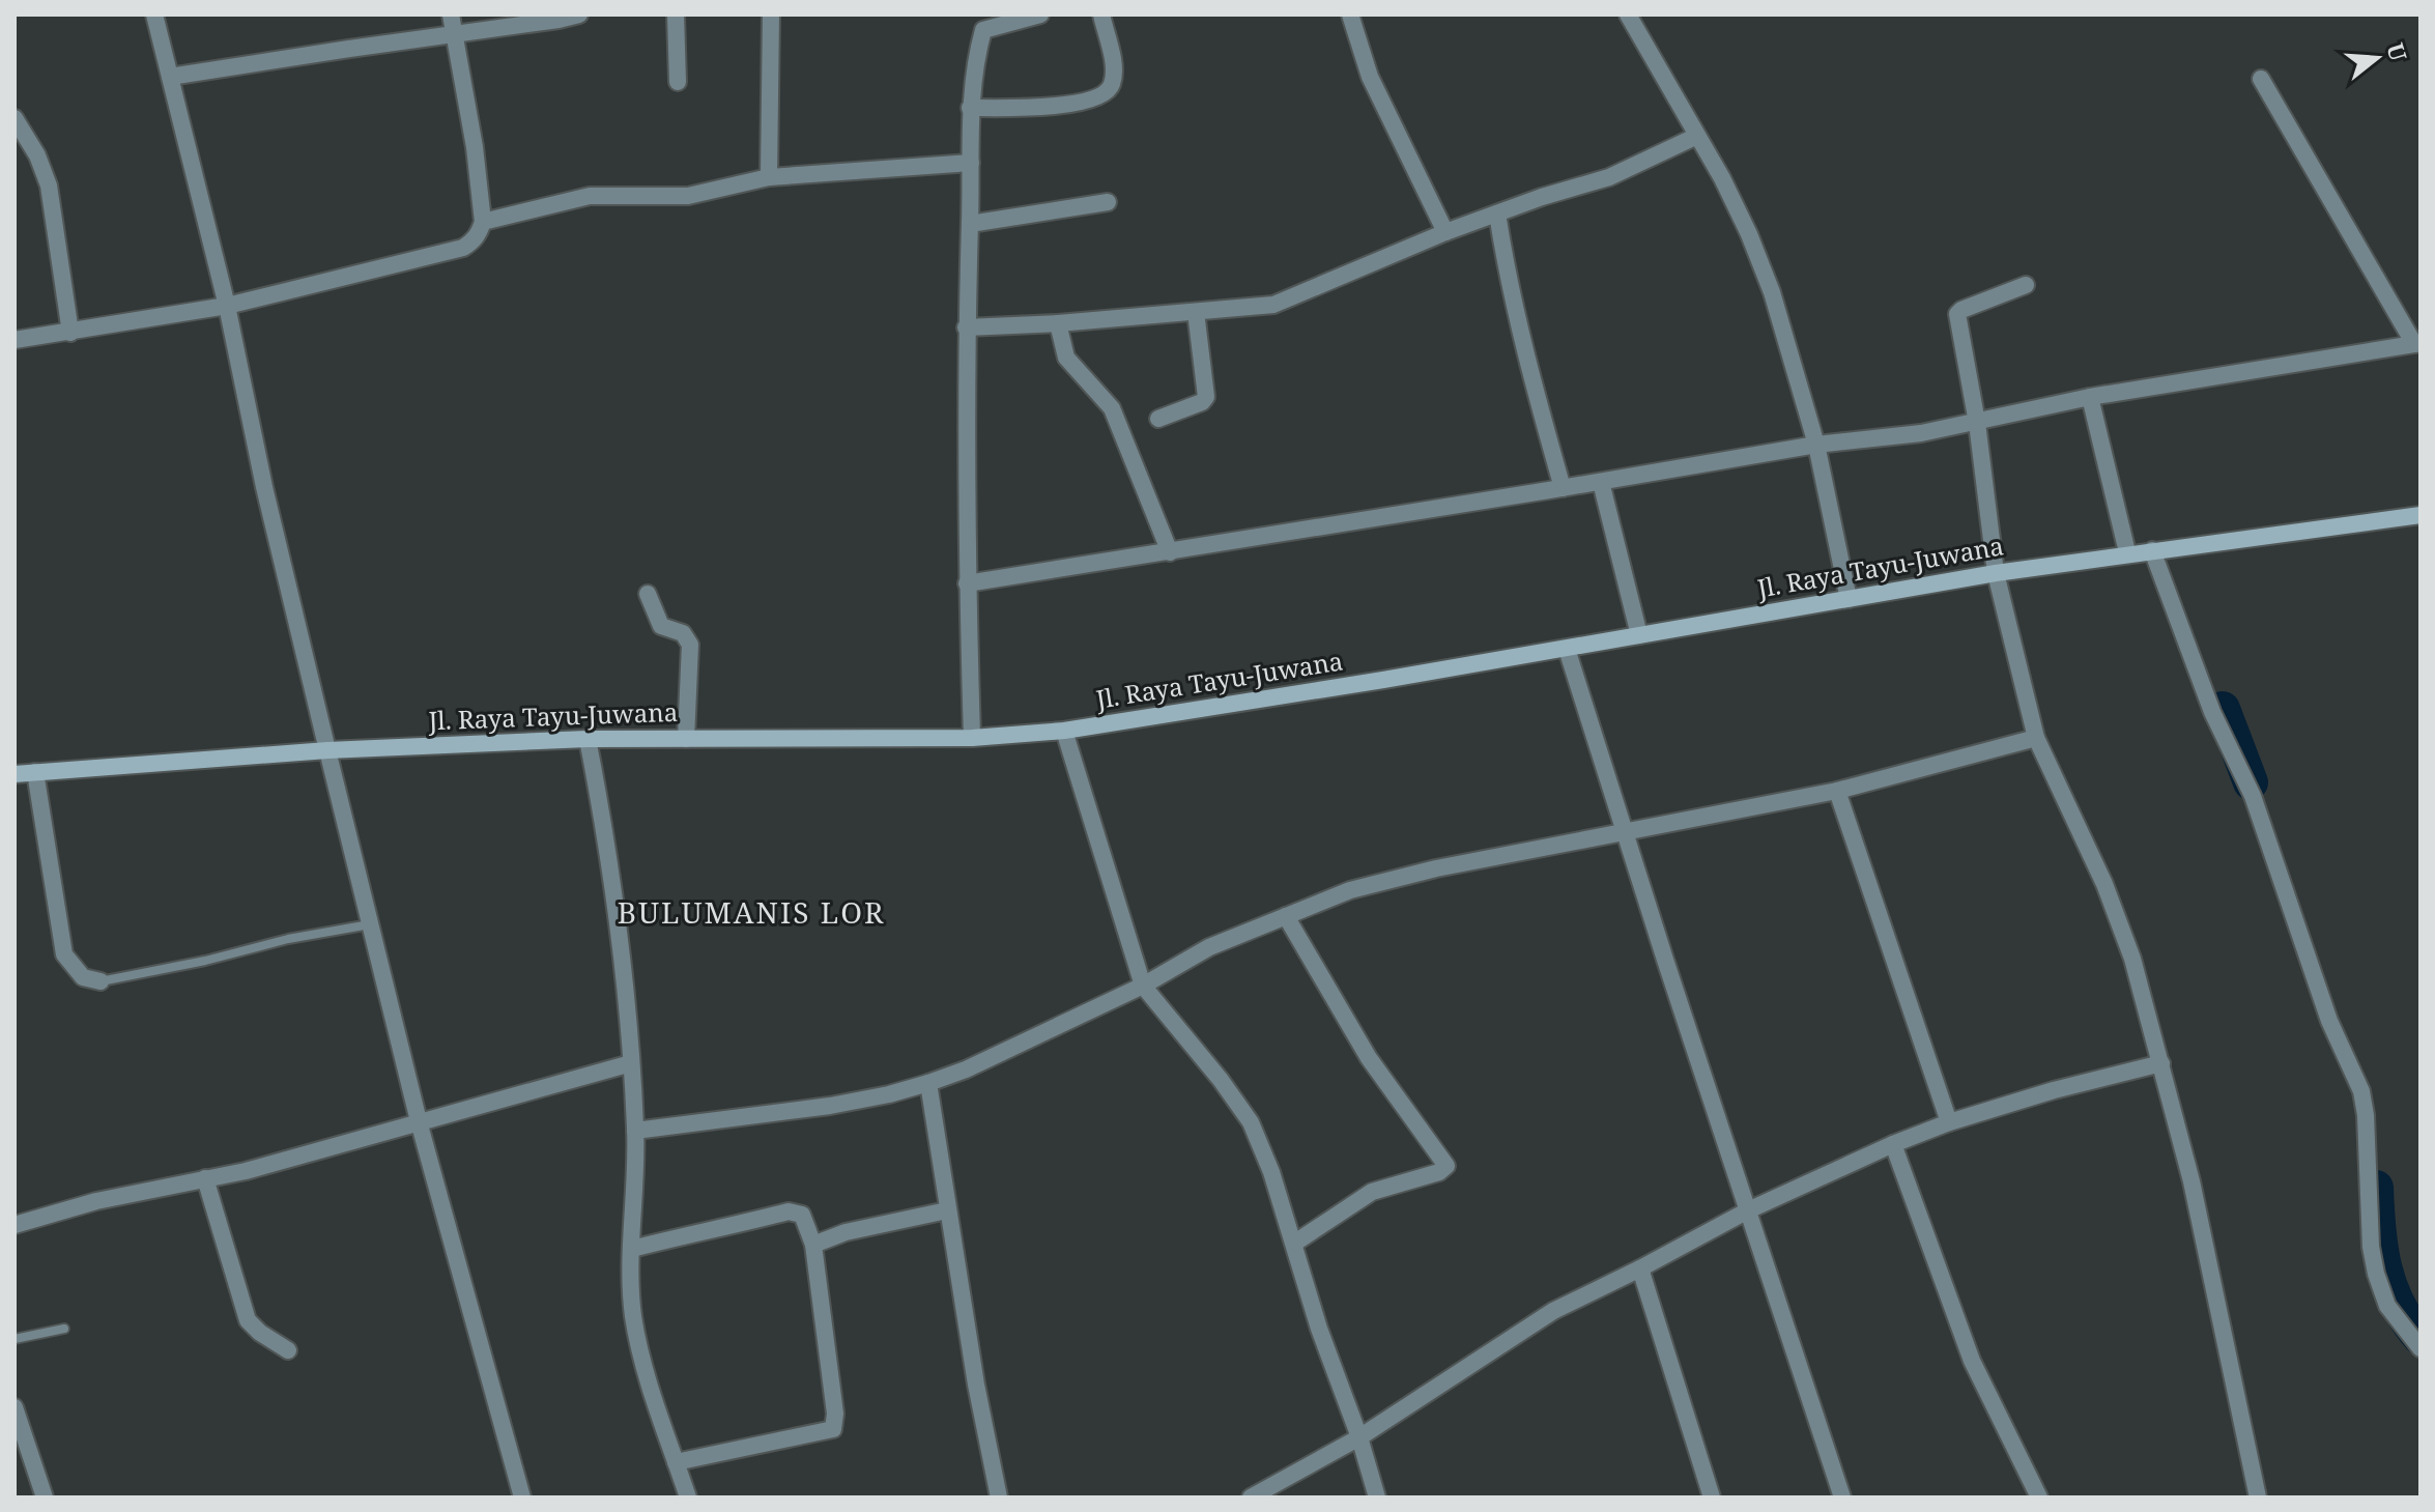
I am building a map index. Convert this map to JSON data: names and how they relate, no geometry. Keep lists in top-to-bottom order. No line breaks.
{"streets":{"main road":["Jl. Raya Tayu-Juwana"]},"districts":["BULUMANIS LOR"],"north":"right"}
